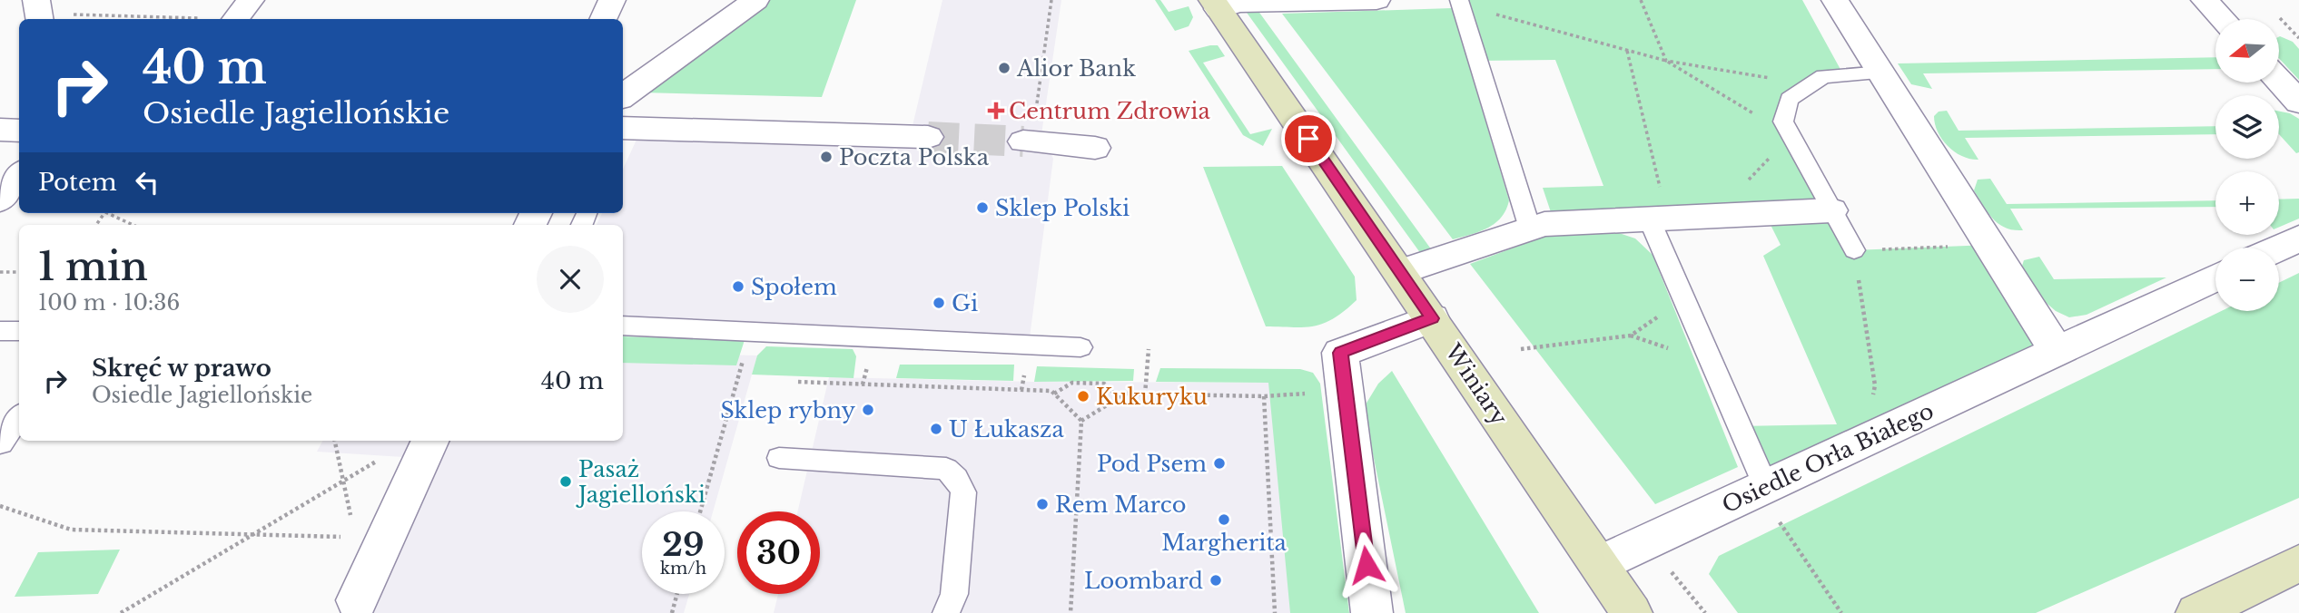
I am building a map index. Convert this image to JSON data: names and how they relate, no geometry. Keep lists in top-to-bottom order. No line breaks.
{"streets":{"street":["Winiary","Osiedle Orła Białego"]},"crossings":[["Winiary","Osiedle Orła Białego"]],"places":{"other":["Alior Bank","Poczta Polska","Sklep Polski","Społem","Gi","Kukuryku","Sklep rybny","U Łukasza","Pod Psem","Pasaż Jagielloński","Rem Marco","Margherita","Loombard"],"health":["Centrum Zdrowia"]},"north":"left","page":{"map_buttons":["+","−"],"turn":["40 m","Osiedle Jagiellońskie"],"then":"Potem","heading":["1 min","100 m · 10:36"],"list":[{"name":"Skręć w prawo","note":"Osiedle Jagiellońskie","value":"40 m"}],"speed":"29 km/h","limit":"30"}}
